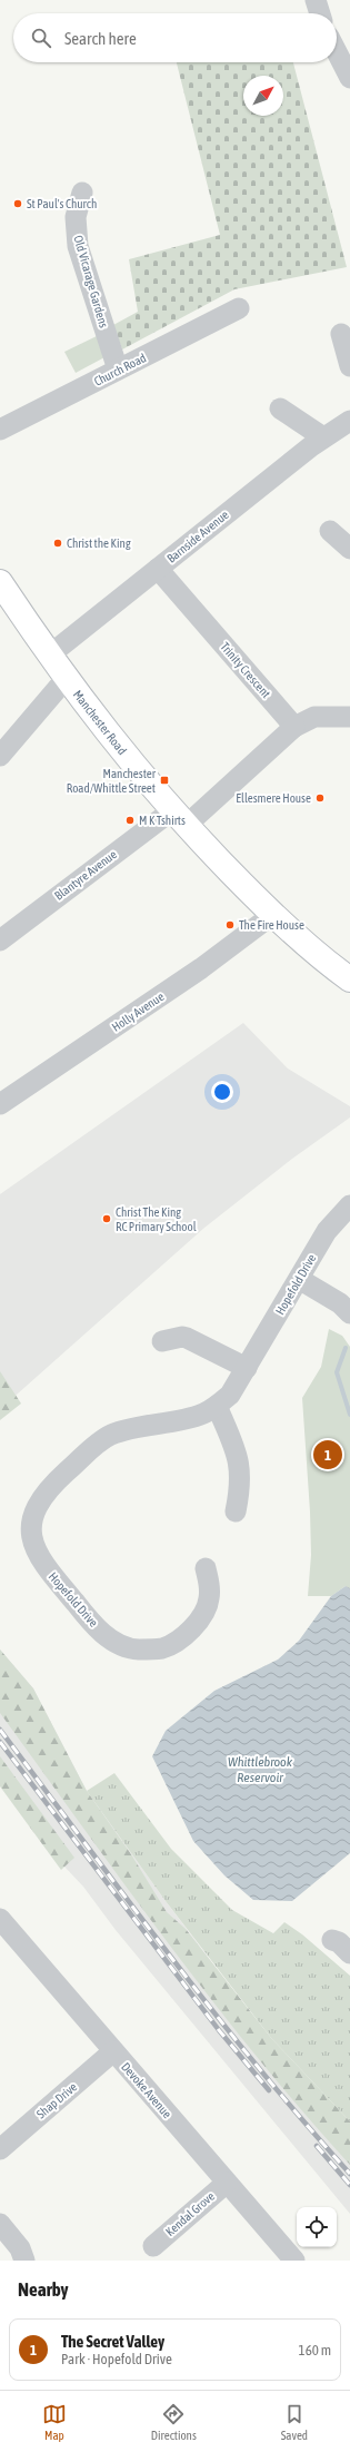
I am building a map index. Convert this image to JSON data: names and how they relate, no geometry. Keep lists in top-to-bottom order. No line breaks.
{"streets":{"main road":["Manchester Road"],"street":["Old Vicarage Gardens","Church Road","Barnside Avenue","Trinity Crescent","Blantyre Avenue","Holly Avenue","Hopefold Drive","Devoke Avenue","Shap Drive","Kendal Grove"]},"crossings":[["Old Vicarage Gardens","Church Road"],["Barnside Avenue","Trinity Crescent"],["Barnside Avenue","Manchester Road"],["Trinity Crescent","Blantyre Avenue"],["Manchester Road","Blantyre Avenue"],["Manchester Road","Holly Avenue"],["Devoke Avenue","Shap Drive"],["Devoke Avenue","Kendal Grove"]],"water":["Whittlebrook Reservoir"],"places":{"other":["St Paul's Church","Christ the King","Ellesmere House","M K Tshirts","The Fire House","Christ The King RC Primary School"],"transit":["Manchester Road/Whittle Street"]},"north":"top right","page":{"search":"Search here","pins":"1","heading":"Nearby","list":[{"mark":"1","name":"The Secret Valley","note":"Park · Hopefold Drive","value":"160 m"}],"nav":["Map","Directions","Saved"]}}
